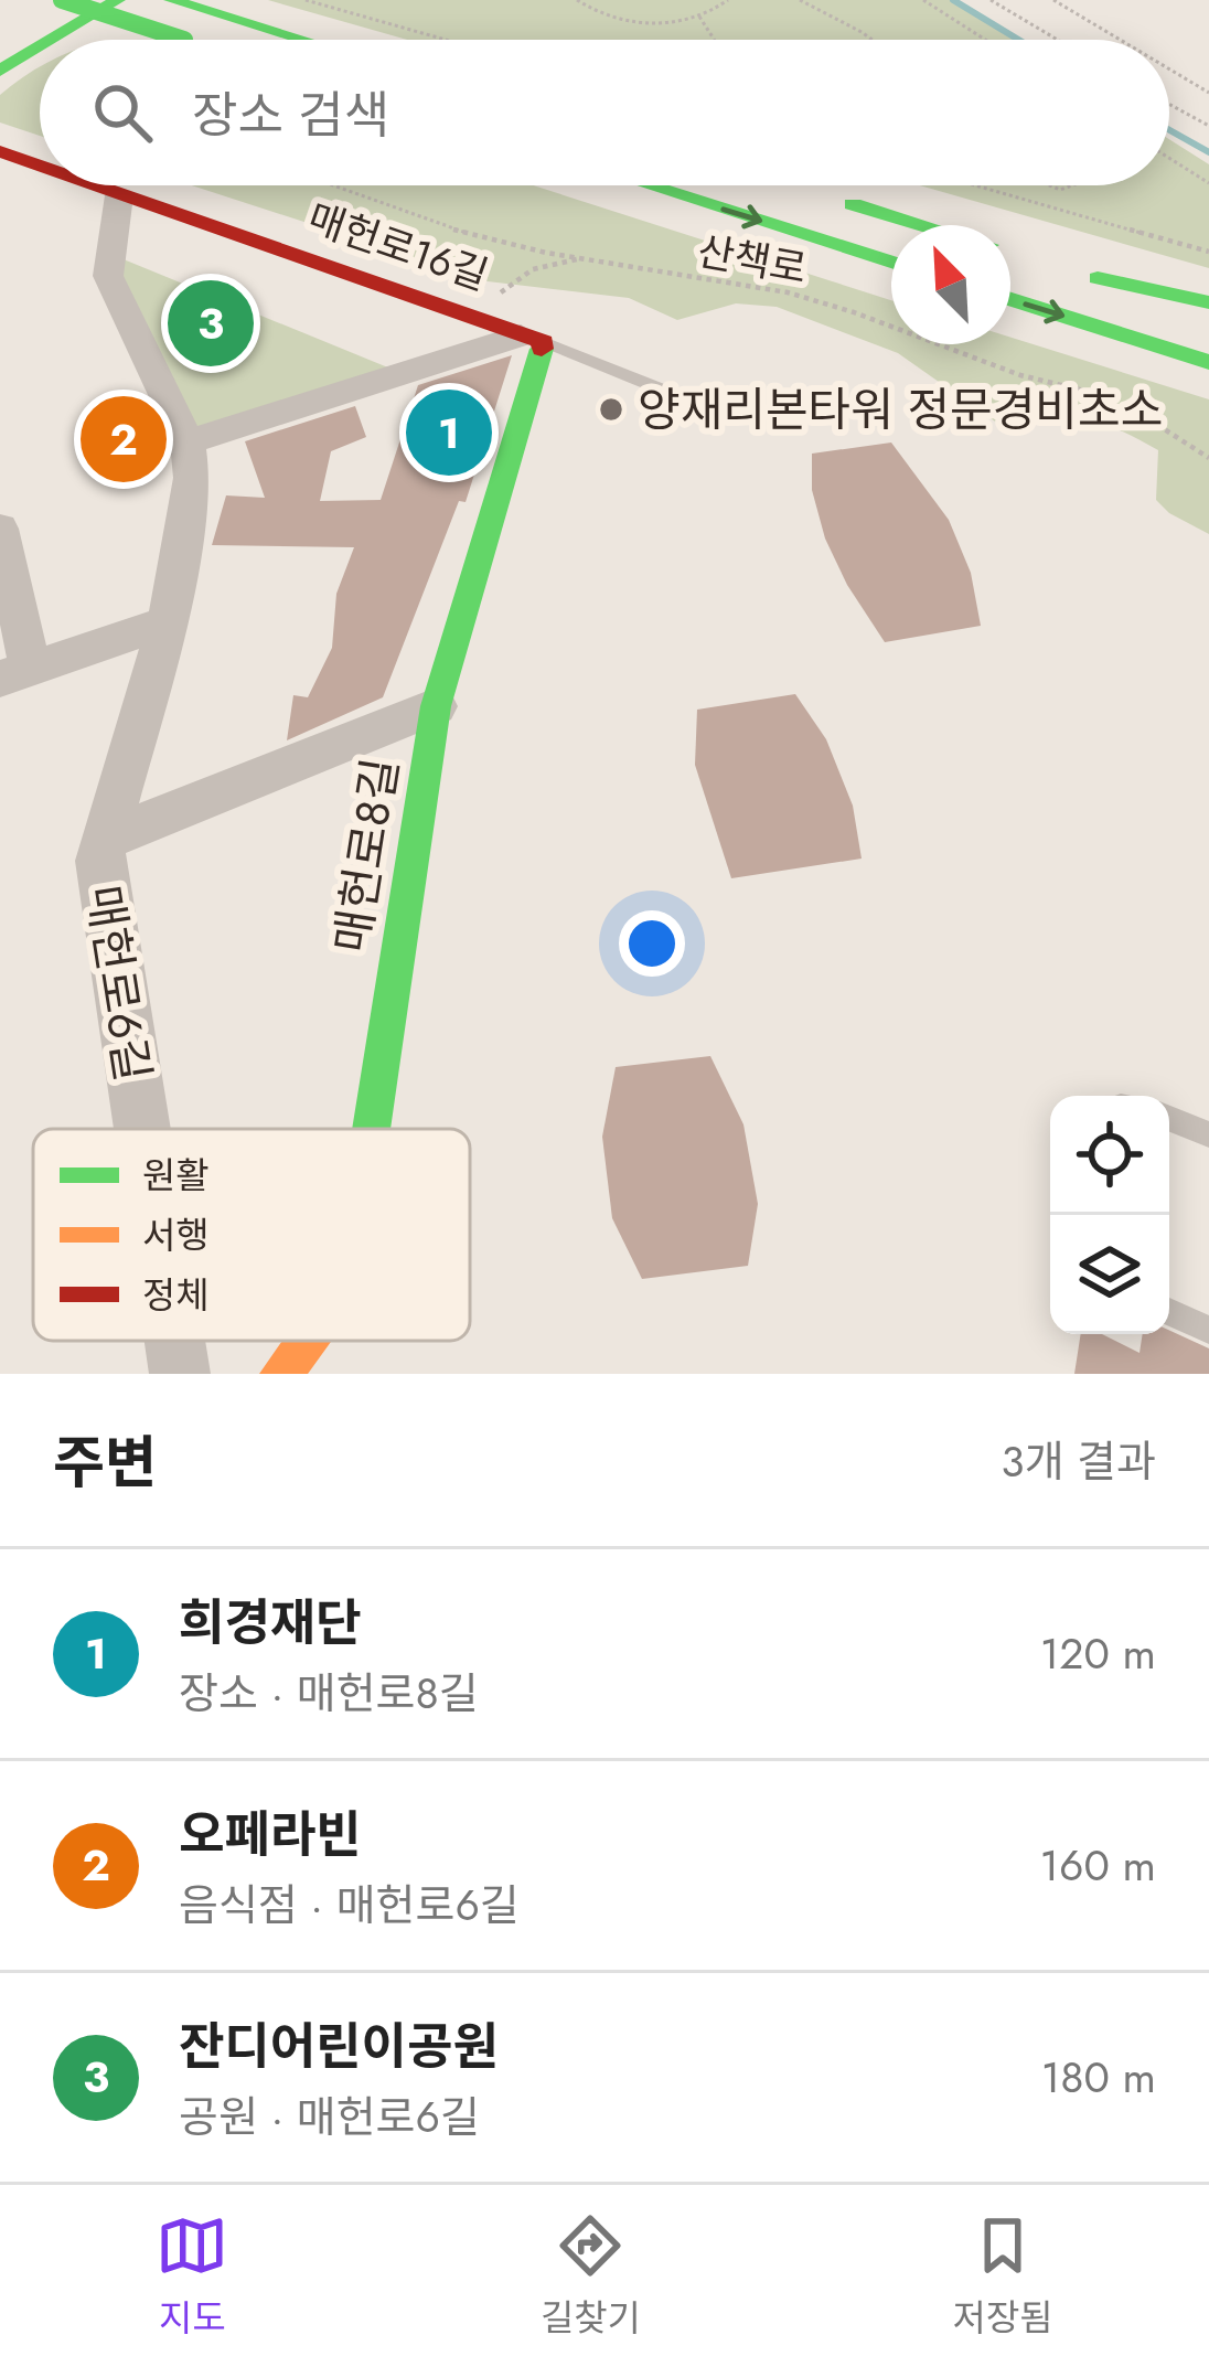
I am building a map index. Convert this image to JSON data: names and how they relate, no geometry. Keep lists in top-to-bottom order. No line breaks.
{"streets":{"main road":["매헌로16길","매헌로8길"],"street":["매헌로6길"],"path":["산책로"]},"crossings":[["매헌로16길","매헌로8길"],["매헌로16길","매헌로6길"]],"places":["양재리본타워 정문경비초소"],"legend":["원활","서행","정체"],"north":"top left","page":{"search":"장소 검색","pins":["3","1","2"],"heading":["주변","3개 결과"],"list":[{"mark":"1","name":"희경재단","note":"장소 · 매헌로8길","value":"120 m"},{"mark":"2","name":"오페라빈","note":"음식점 · 매헌로6길","value":"160 m"},{"mark":"3","name":"잔디어린이공원","note":"공원 · 매헌로6길","value":"180 m"}],"nav":["지도","길찾기","저장됨"]}}
